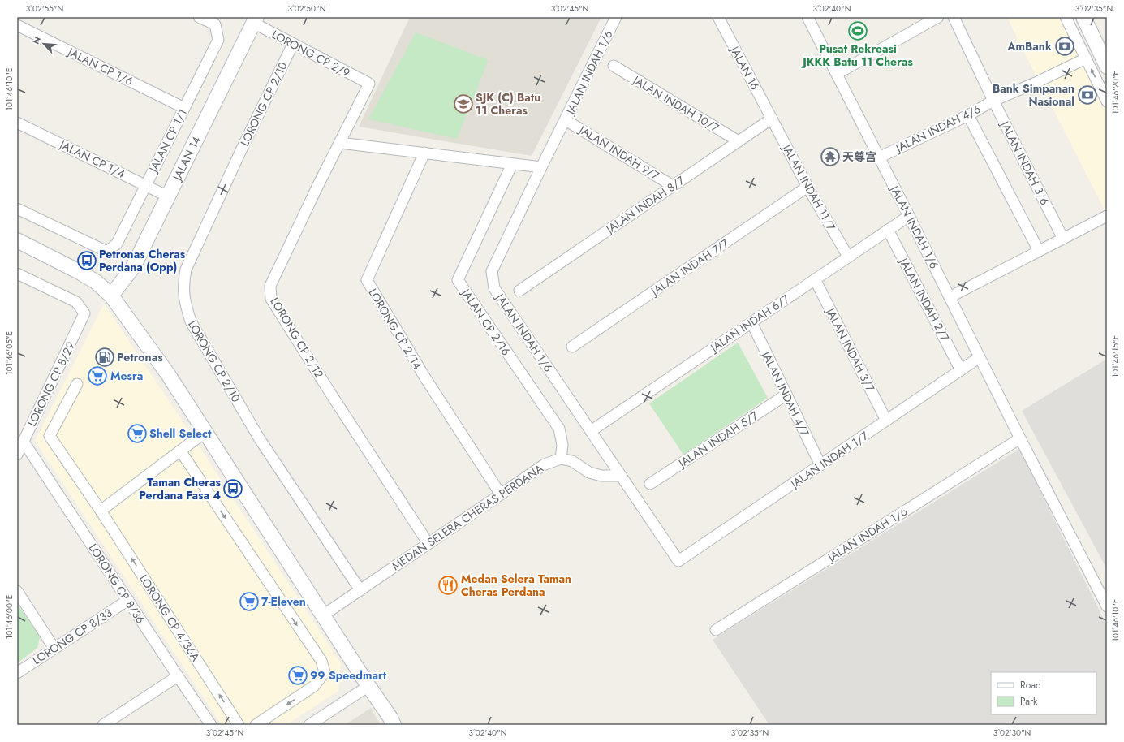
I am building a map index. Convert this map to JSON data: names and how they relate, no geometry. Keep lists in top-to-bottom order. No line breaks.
{"streets":{"street":["LORONG CP 2/9","JALAN CP 1/6","JALAN 16","JALAN INDAH 1/6","LORONG CP 2/10","JALAN INDAH 10/7","JALAN INDAH 4/6","JALAN CP 1/1","JALAN INDAH 9/7","JALAN 14","JALAN CP 1/4","JALAN INDAH 3/6","JALAN INDAH 11/7","JALAN INDAH 8/7","JALAN INDAH 7/7","JALAN INDAH 2/7","JALAN CP 2/16","JALAN INDAH 6/7","LORONG CP 2/14","LORONG CP 2/12","JALAN INDAH 3/7","LORONG CP 8/29","JALAN INDAH 4/7","JALAN INDAH 5/7","JALAN INDAH 1/7","MEDAN SELERA CHERAS PERDANA","LORONG CP 8/36","LORONG CP 4/36A","LORONG CP 8/33"]},"crossings":[["LORONG CP 2/9","LORONG CP 2/10"],["LORONG CP 2/9","JALAN 14"],["LORONG CP 2/9","LORONG CP 2/12"],["JALAN CP 1/6","JALAN CP 1/1"],["JALAN 16","JALAN INDAH 11/7"],["JALAN 16","JALAN INDAH 8/7"],["JALAN INDAH 1/6","JALAN INDAH 4/6"],["JALAN INDAH 1/6","JALAN INDAH 9/7"],["JALAN INDAH 1/6","JALAN INDAH 6/7"],["JALAN INDAH 1/6","JALAN INDAH 1/7"],["LORONG CP 2/10","MEDAN SELERA CHERAS PERDANA"],["JALAN INDAH 10/7","JALAN INDAH 8/7"],["JALAN INDAH 4/6","JALAN INDAH 3/6"],["JALAN CP 1/1","JALAN CP 1/4"],["JALAN INDAH 9/7","JALAN INDAH 8/7"],["JALAN 14","JALAN CP 1/4"],["JALAN INDAH 11/7","JALAN INDAH 8/7"],["JALAN INDAH 11/7","JALAN INDAH 7/7"],["JALAN INDAH 11/7","JALAN INDAH 6/7"],["JALAN INDAH 2/7","JALAN INDAH 6/7"],["JALAN INDAH 2/7","JALAN INDAH 1/7"],["JALAN CP 2/16","MEDAN SELERA CHERAS PERDANA"],["JALAN INDAH 6/7","JALAN INDAH 3/7"],["JALAN INDAH 6/7","JALAN INDAH 4/7"],["LORONG CP 2/14","MEDAN SELERA CHERAS PERDANA"],["LORONG CP 2/12","MEDAN SELERA CHERAS PERDANA"],["JALAN INDAH 3/7","JALAN INDAH 1/7"],["LORONG CP 8/29","LORONG CP 8/36"],["JALAN INDAH 4/7","JALAN INDAH 5/7"],["JALAN INDAH 4/7","JALAN INDAH 1/7"],["LORONG CP 8/36","LORONG CP 8/33"]],"one_way":["LORONG CP 4/36A"],"places":{"sports":["Pusat Rekreasi JKKK Batu 11 Cheras"],"bank":["AmBank","Bank Simpanan Nasional"],"school or university":["SJK (C) Batu 11 Cheras"],"temple":["天尊宫"],"bus stop":["Petronas Cheras Perdana (Opp)","Taman Cheras Perdana Fasa 4"],"fuel station":["Petronas"],"supermarket":["Mesra","Shell Select","7-Eleven","99 Speedmart"],"restaurant":["Medan Selera Taman Cheras Perdana"]},"legend":["Road","Park"],"north":"top left","coordinates":["3°02'55\"N","3°02'50\"N","3°02'45\"N","3°02'40\"N","3°02'35\"N","101°46'10\"E","101°46'20\"E","101°46'05\"E","101°46'15\"E","101°46'00\"E","3°02'30\"N"]}
